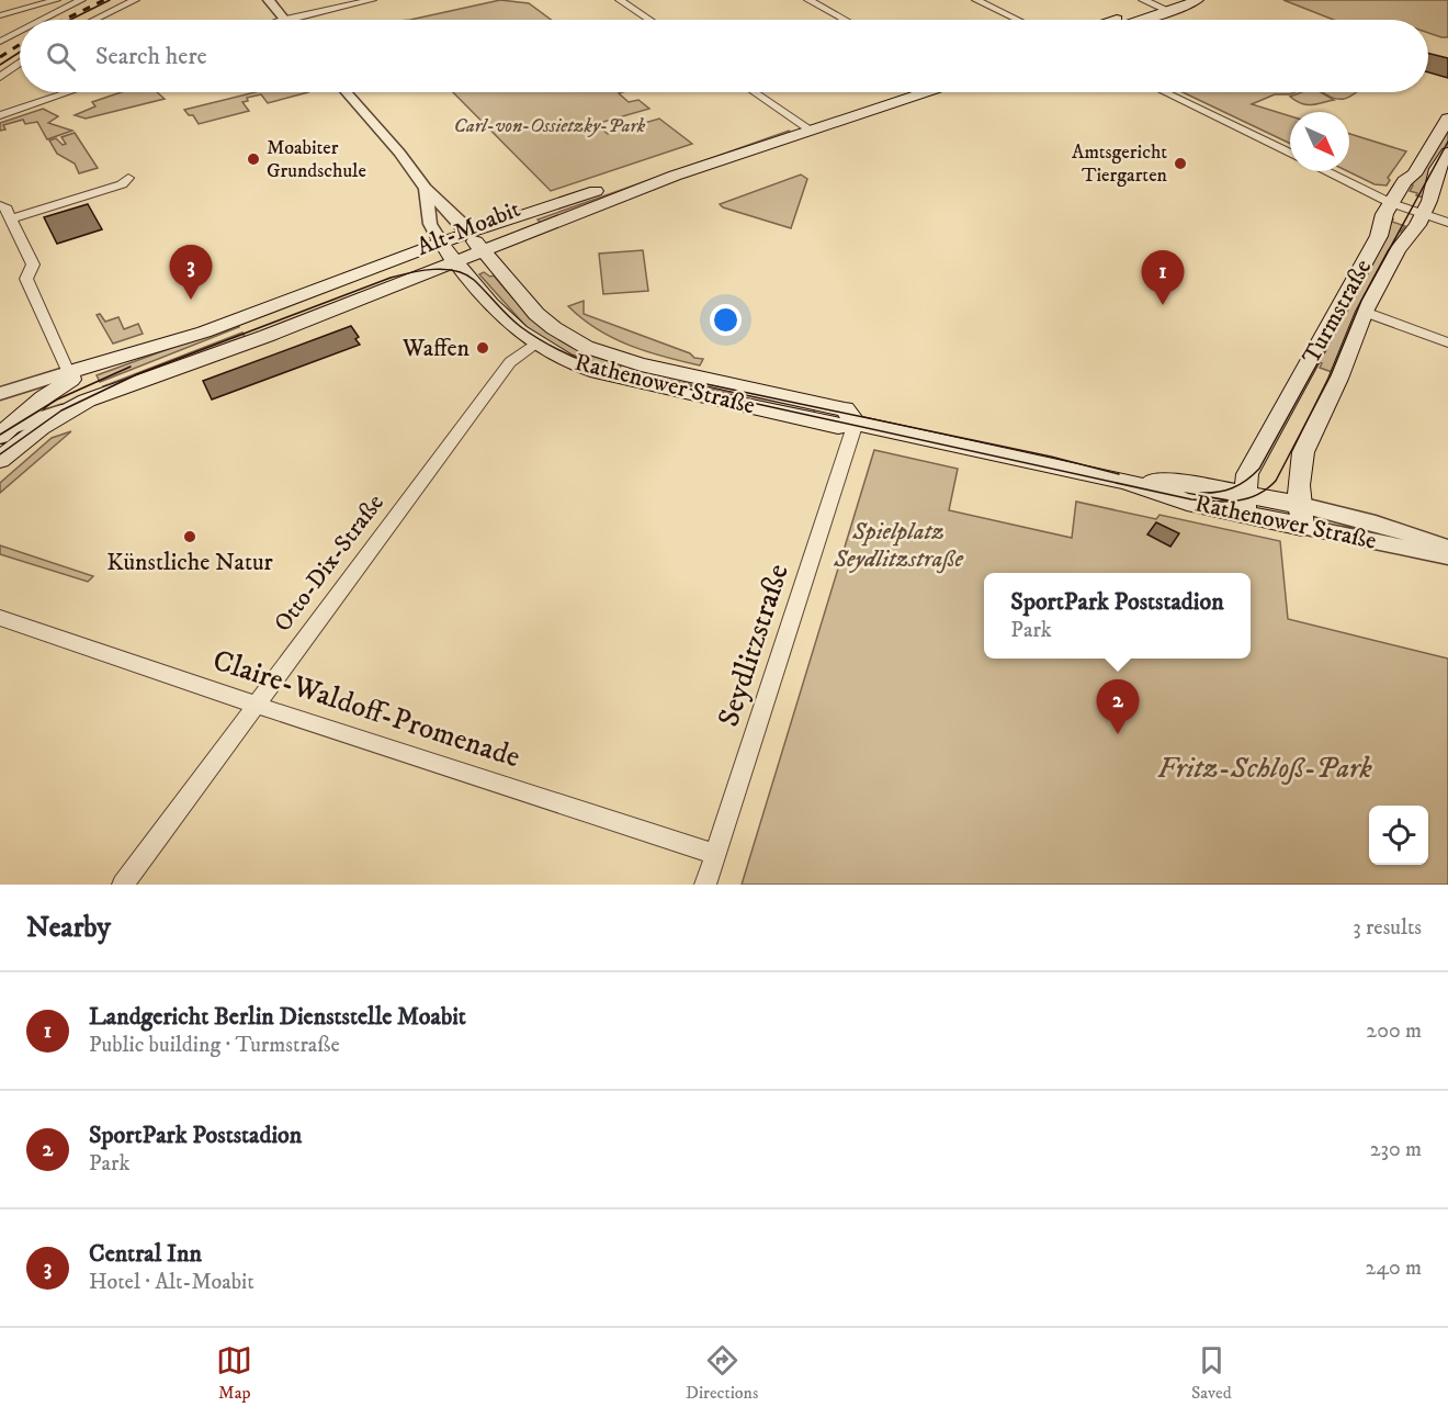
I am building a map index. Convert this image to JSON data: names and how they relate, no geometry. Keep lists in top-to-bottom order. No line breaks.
{"streets":{"main road":["Alt-Moabit","Turmstraße","Rathenower Straße"],"street":["Otto-Dix-Straße","Seydlitzstraße","Claire-Waldoff-Promenade"]},"crossings":[["Alt-Moabit","Rathenower Straße"],["Turmstraße","Rathenower Straße"],["Rathenower Straße","Otto-Dix-Straße"],["Rathenower Straße","Seydlitzstraße"],["Otto-Dix-Straße","Claire-Waldoff-Promenade"],["Seydlitzstraße","Claire-Waldoff-Promenade"]],"parks":["Carl-von-Ossietzky-Park","Spielplatz Seydlitzstraße","Fritz-Schloß-Park"],"places":["Moabiter Grundschule","Amtsgericht Tiergarten","Waffen","Künstliche Natur"],"north":"bottom right","page":{"search":"Search here","pins":["3","1","2"],"popup":["SportPark Poststadion","Park"],"heading":["Nearby","3 results"],"list":[{"mark":"1","name":"Landgericht Berlin Dienststelle Moabit","note":"Public building · Turmstraße","value":"200 m"},{"mark":"2","name":"SportPark Poststadion","note":"Park","value":"230 m"},{"mark":"3","name":"Central Inn","note":"Hotel · Alt-Moabit","value":"240 m"}],"nav":["Map","Directions","Saved"]}}
